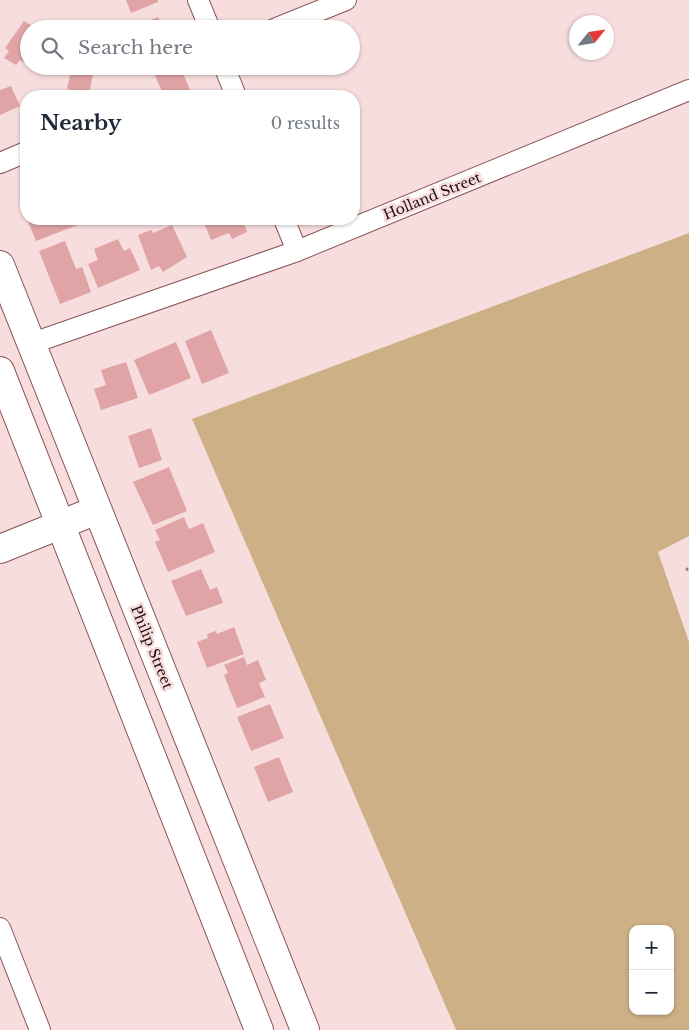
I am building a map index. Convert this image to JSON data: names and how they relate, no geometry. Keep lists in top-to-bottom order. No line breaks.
{"streets":{"main road":["Philip Street"],"street":["Holland Street"]},"crossings":[["Holland Street","Philip Street"]],"north":"top right","page":{"search":"Search here","heading":["Nearby","0 results"],"map_buttons":["+","−"]}}
